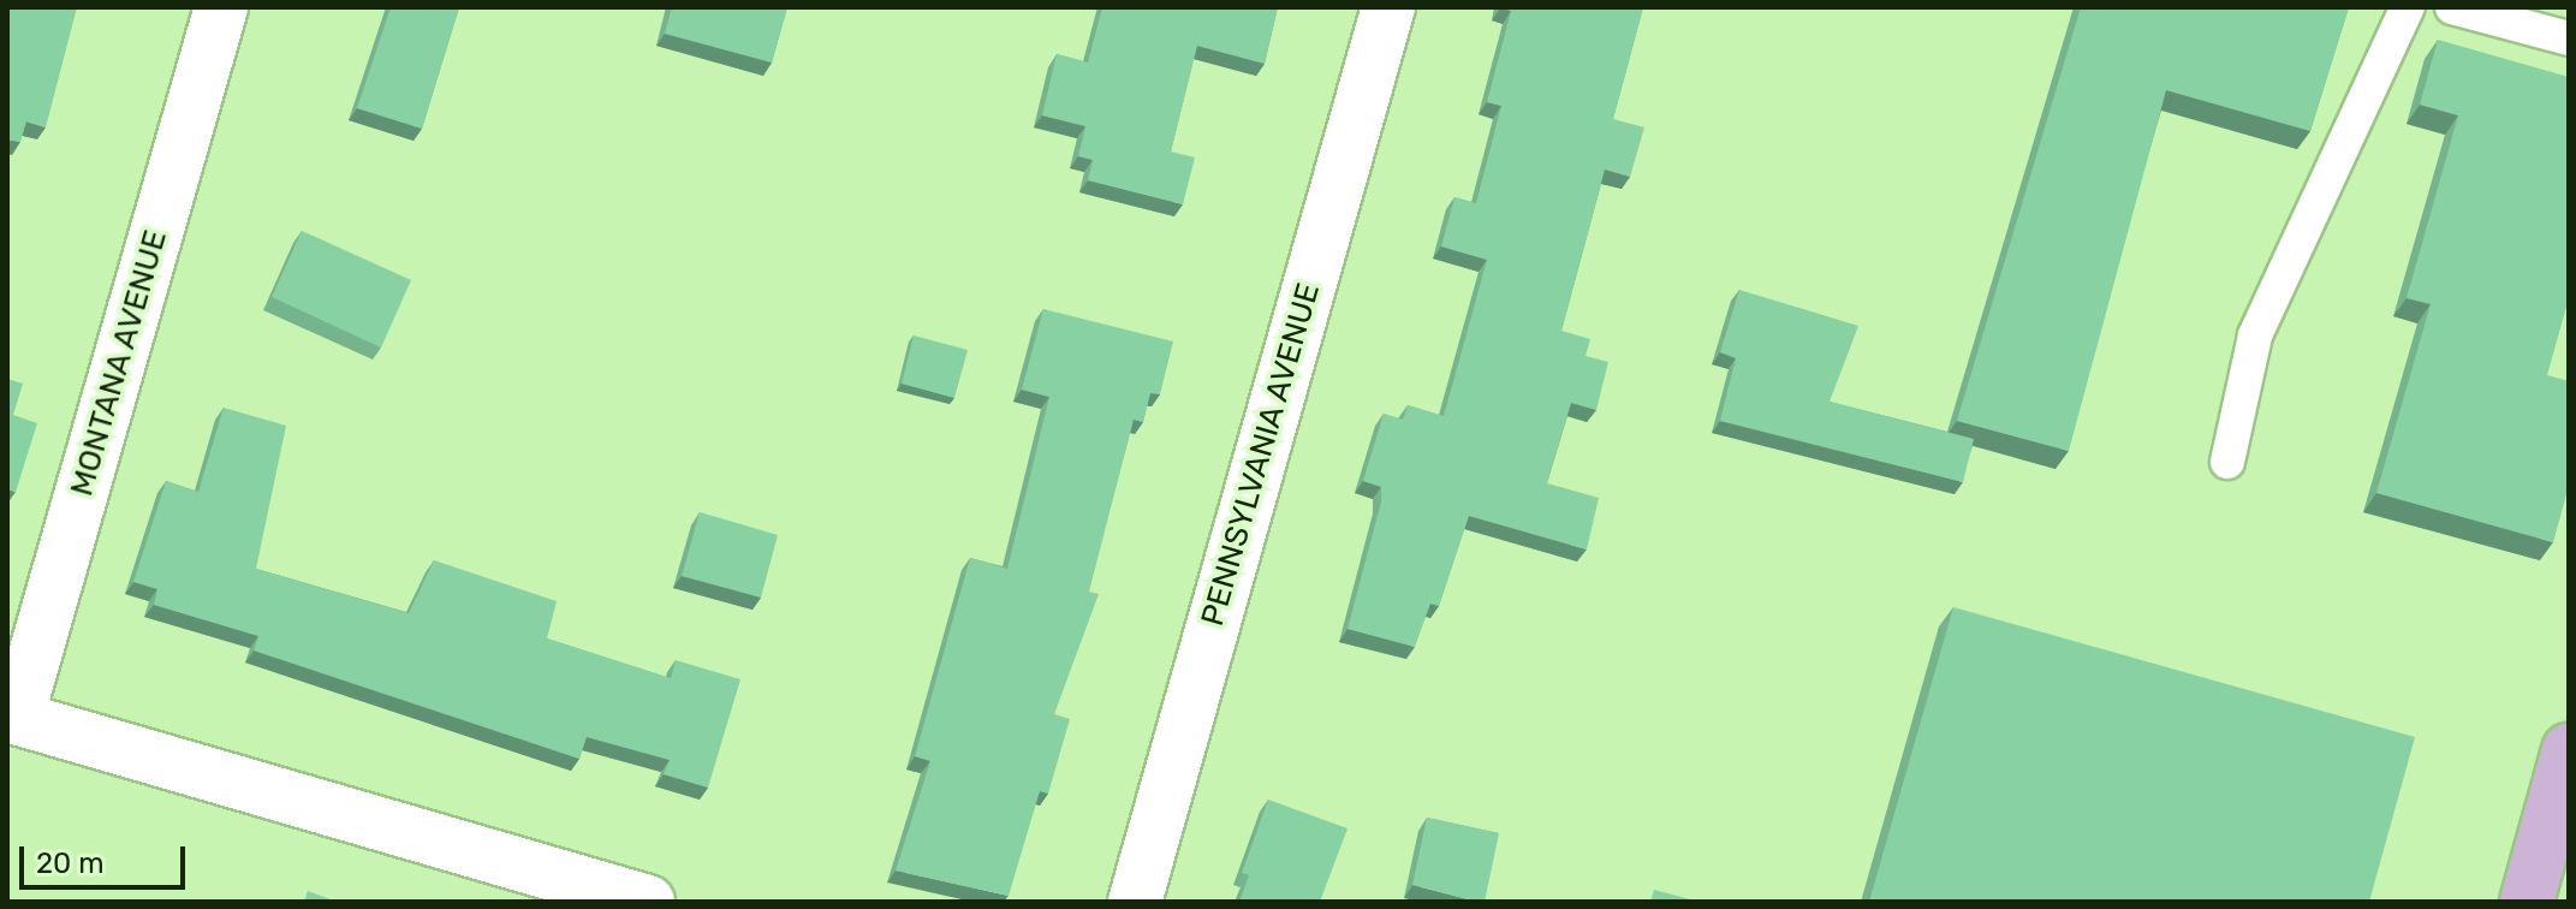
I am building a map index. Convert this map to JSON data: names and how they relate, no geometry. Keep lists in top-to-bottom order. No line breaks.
{"streets":{"street":["MONTANA AVENUE","PENNSYLVANIA AVENUE"]},"scale_bar":"20 m"}
